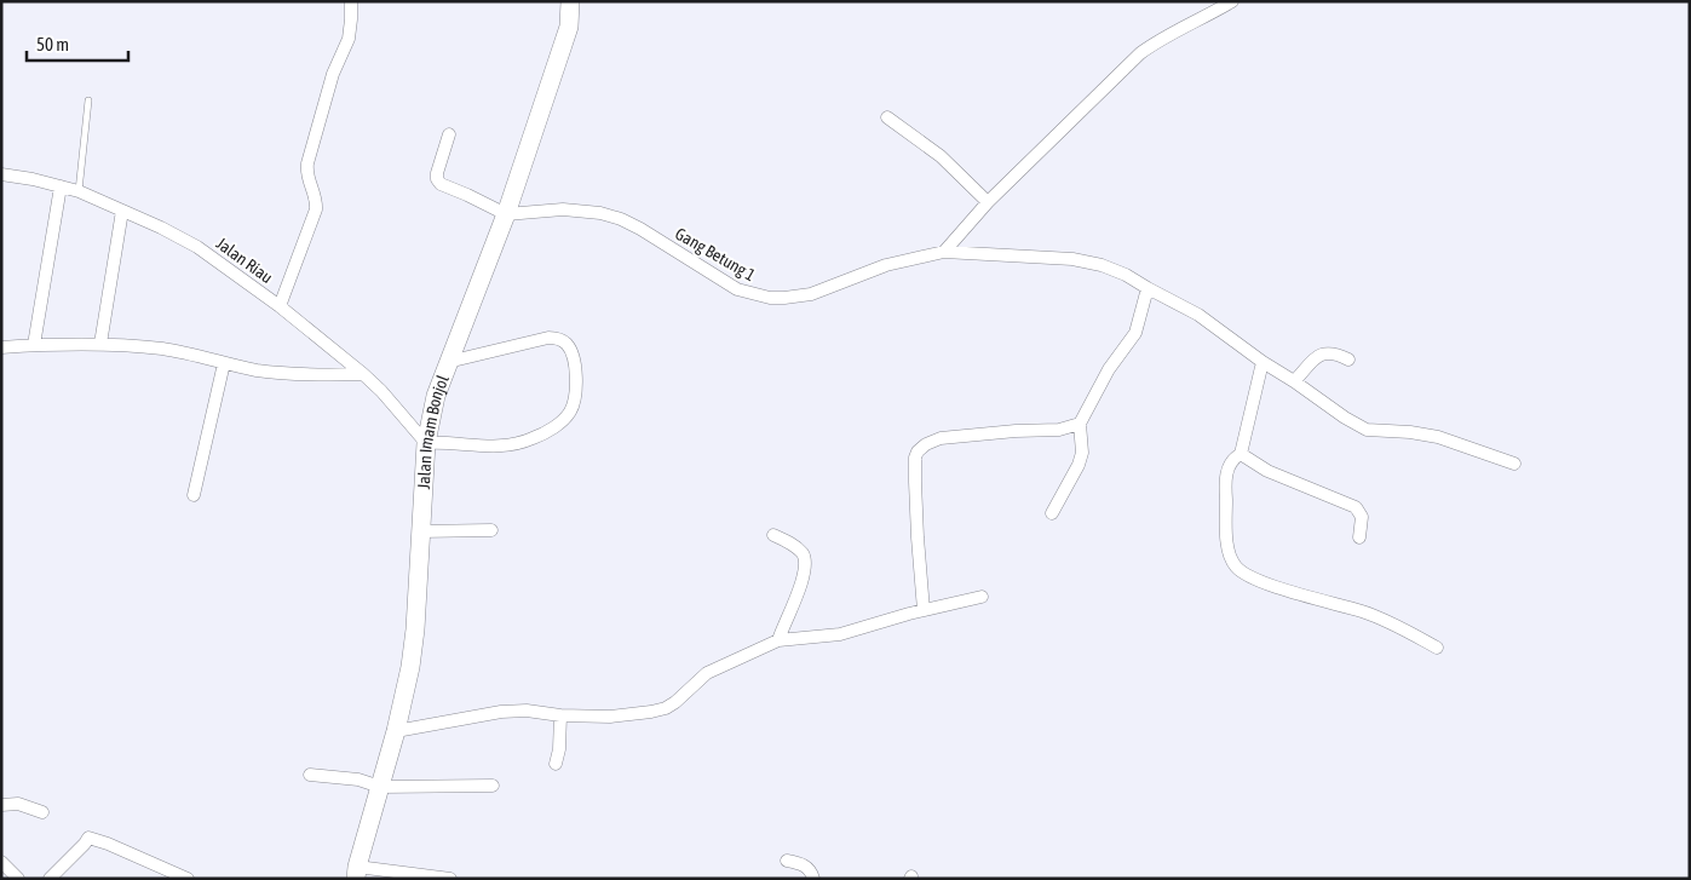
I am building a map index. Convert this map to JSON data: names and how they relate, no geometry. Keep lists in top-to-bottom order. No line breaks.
{"streets":{"main road":["Jalan Imam Bonjol"],"street":["Gang Betung 1","Jalan Riau"]},"crossings":[["Gang Betung 1","Jalan Imam Bonjol"],["Jalan Riau","Jalan Imam Bonjol"]],"scale_bar":"50 m"}
